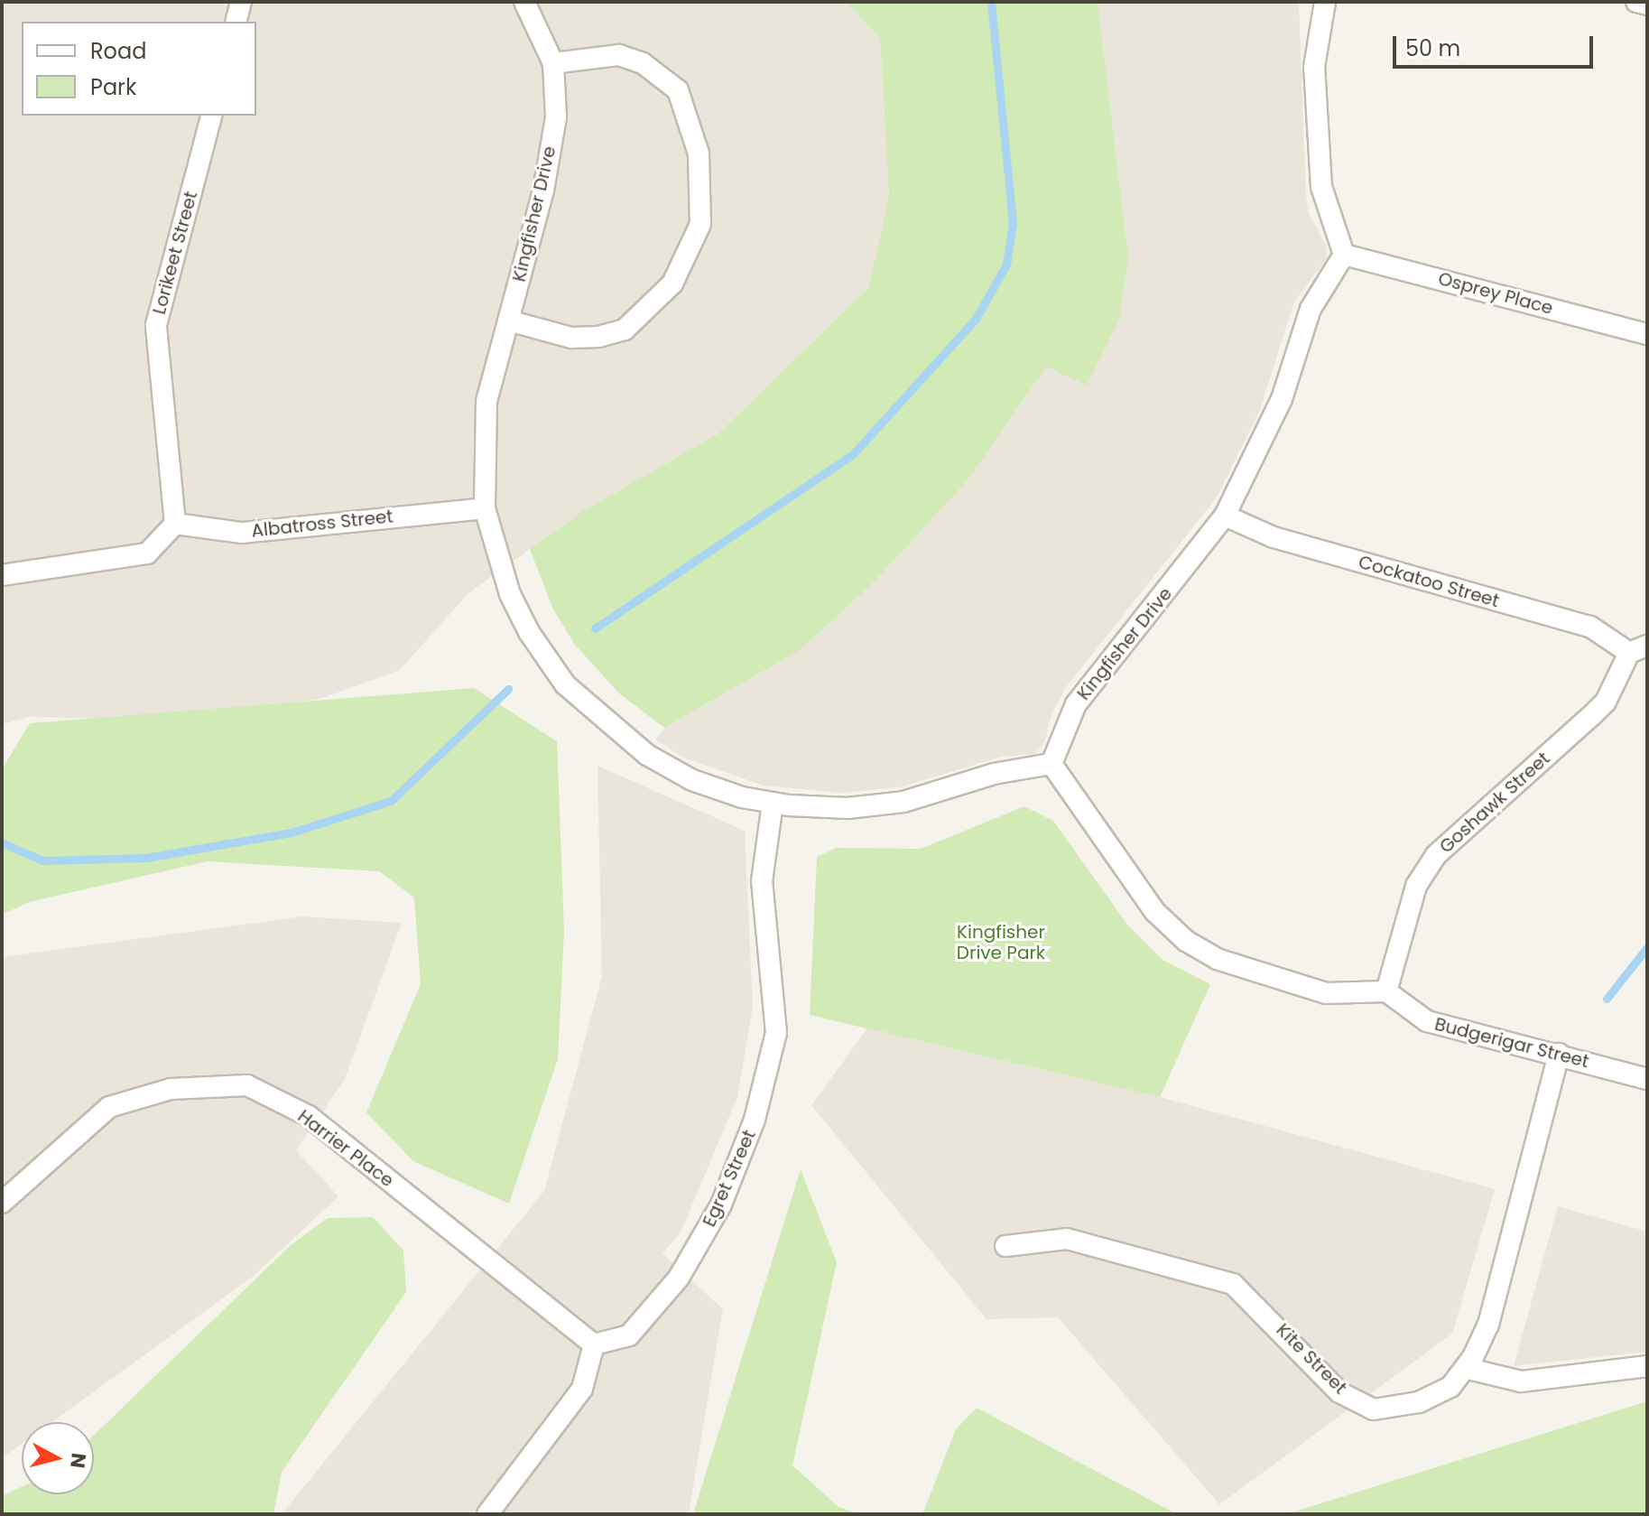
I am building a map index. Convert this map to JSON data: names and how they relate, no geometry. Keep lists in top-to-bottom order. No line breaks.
{"streets":{"street":["Kingfisher Drive","Lorikeet Street","Osprey Place","Albatross Street","Cockatoo Street","Goshawk Street","Budgerigar Street","Harrier Place","Egret Street","Kite Street"]},"crossings":[["Kingfisher Drive","Osprey Place"],["Kingfisher Drive","Albatross Street"],["Kingfisher Drive","Cockatoo Street"],["Kingfisher Drive","Egret Street"],["Lorikeet Street","Albatross Street"],["Cockatoo Street","Goshawk Street"],["Goshawk Street","Budgerigar Street"],["Budgerigar Street","Kite Street"],["Harrier Place","Egret Street"]],"parks":["Kingfisher Drive Park"],"legend":["Road","Park"],"scale_bar":"50 m","north":"right"}
